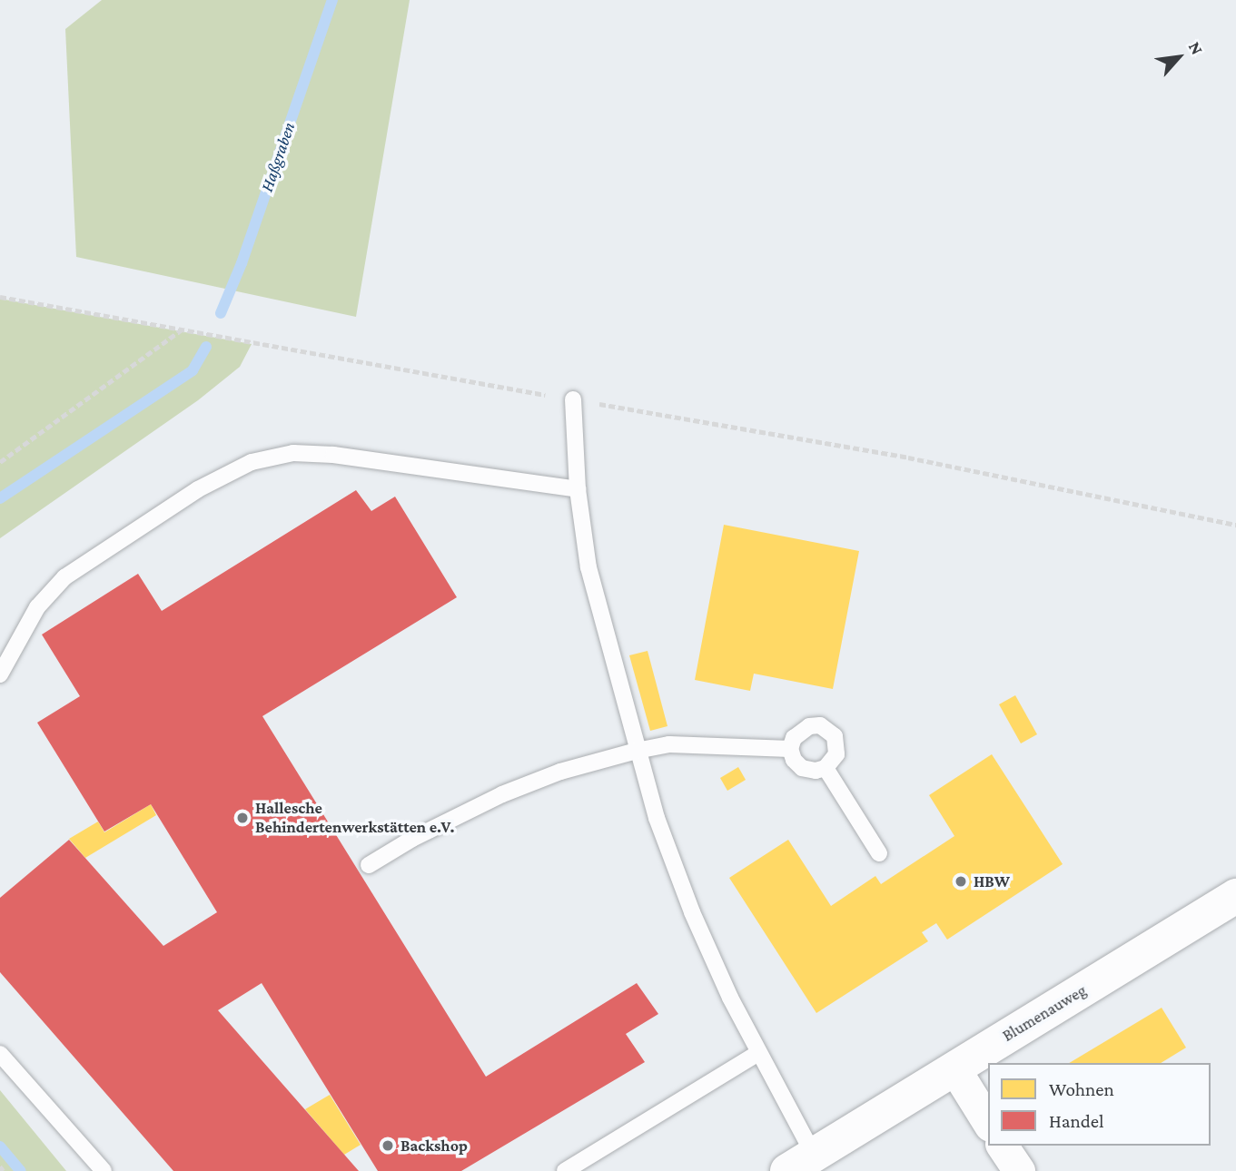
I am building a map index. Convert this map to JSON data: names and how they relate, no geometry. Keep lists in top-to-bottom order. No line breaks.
{"streets":{"street":["Blumenauweg"]},"water":["Haßgraben"],"places":["Hallesche Behindertenwerkstätten e.V.","HBW","Backshop"],"legend":["Wohnen","Handel"],"north":"top right"}
